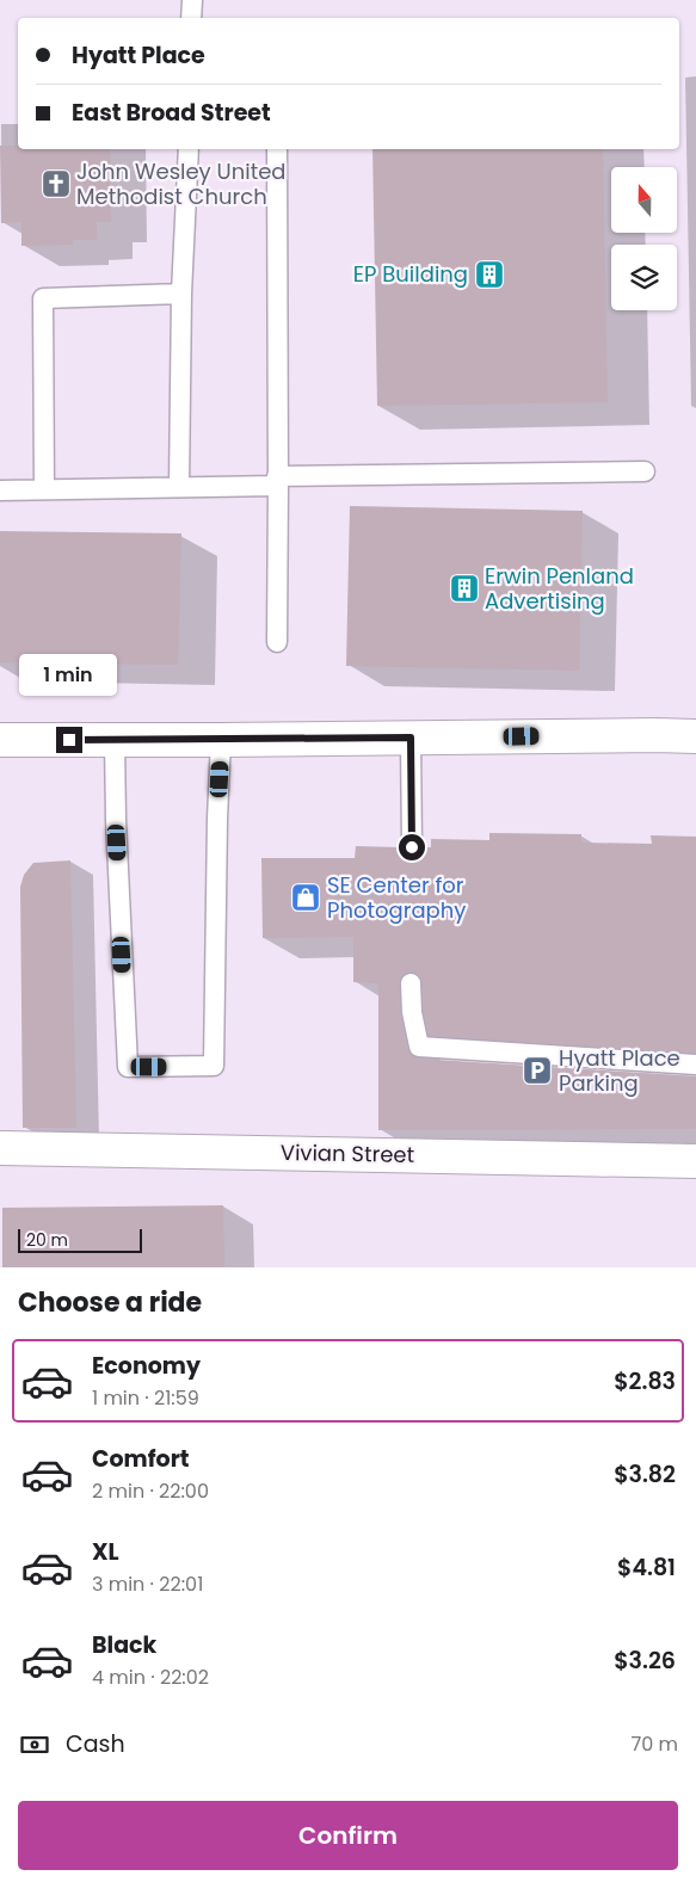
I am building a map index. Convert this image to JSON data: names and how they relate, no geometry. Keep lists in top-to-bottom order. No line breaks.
{"streets":{"street":["Vivian Street"]},"places":{"church":["John Wesley United Methodist Church"],"building":["EP Building","Erwin Penland Advertising"],"shop":["SE Center for Photography"],"parking":["Hyatt Place Parking"]},"scale_bar":"20 m","north":"top","page":{"banner":["Hyatt Place","East Broad Street"],"bubble":"1 min","scale":"20 m","heading":"Choose a ride","list":[{"name":"Economy","note":"1 min · 21:59","value":"$2.83"},{"name":"Comfort","note":"2 min · 22:00","value":"$3.82"},{"name":"XL","note":"3 min · 22:01","value":"$4.81"},{"name":"Black","note":"4 min · 22:02","value":"$3.26"}],"pay":["Cash","70 m"],"buttons":"Confirm"}}
